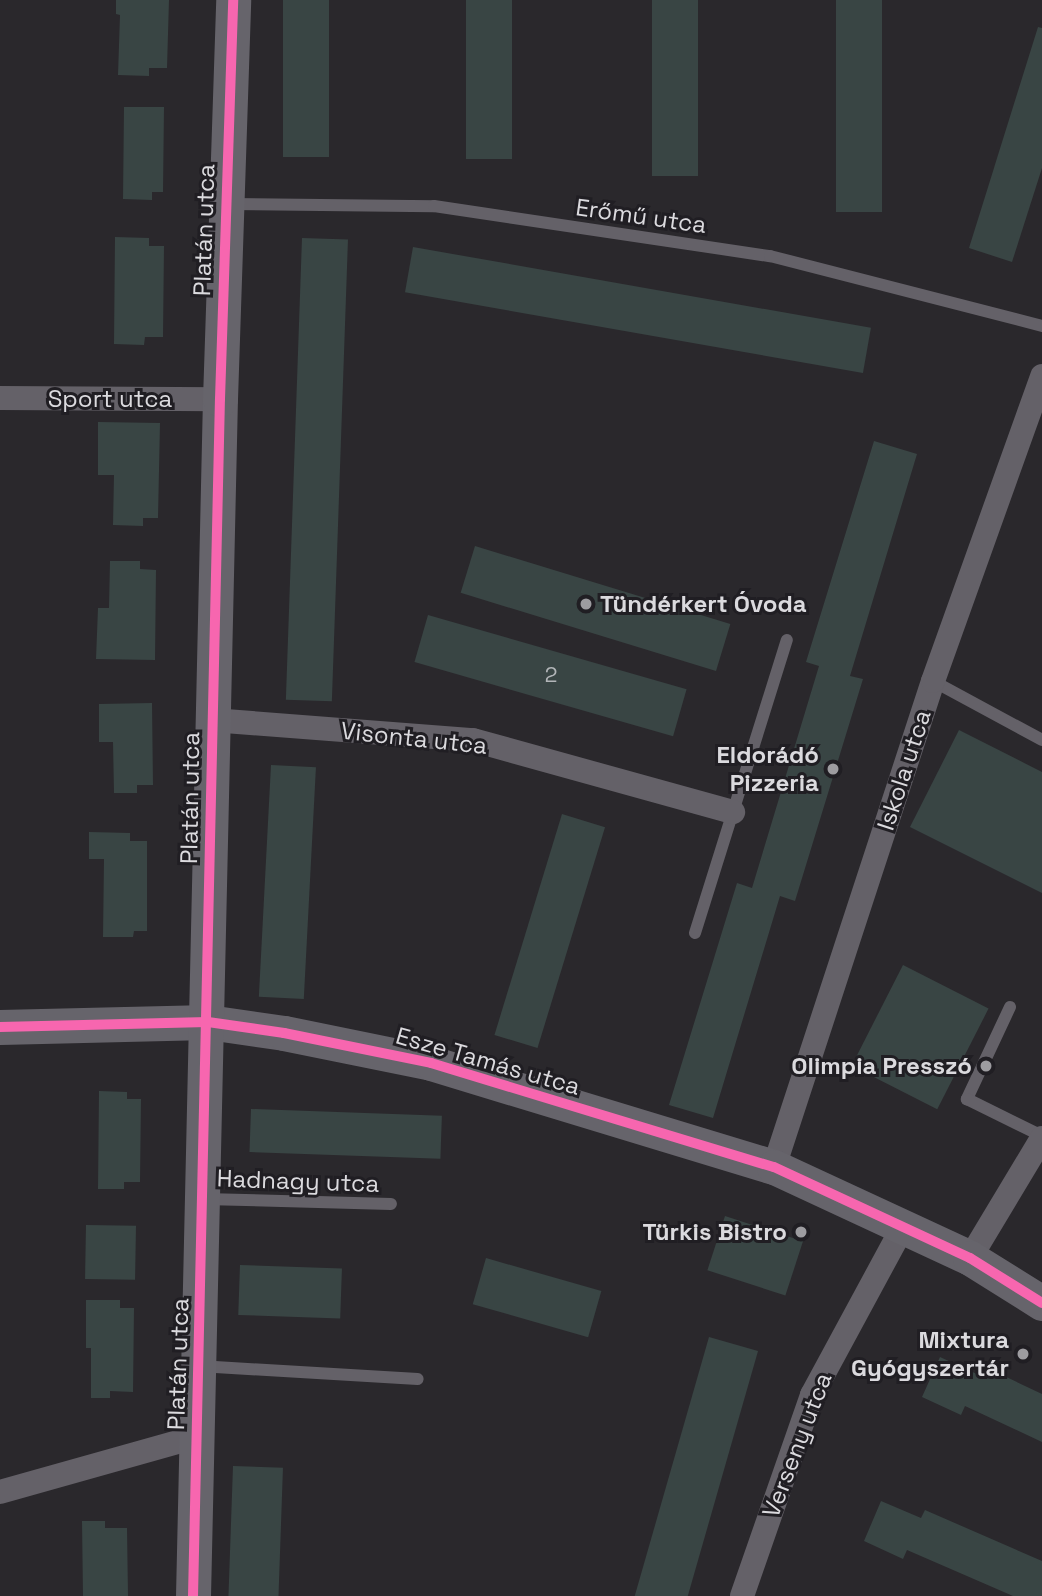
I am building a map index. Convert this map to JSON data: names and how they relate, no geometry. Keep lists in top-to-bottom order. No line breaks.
{"streets":{"street":["Platán utca","Sport utca","Visonta utca","Iskola utca","Esze Tamás utca","Verseny utca"],"lane":["Erőmű utca","Hadnagy utca"]},"crossings":[["Erőmű utca","Platán utca"],["Platán utca","Sport utca"],["Platán utca","Visonta utca"],["Platán utca","Esze Tamás utca"],["Platán utca","Hadnagy utca"],["Iskola utca","Esze Tamás utca"],["Esze Tamás utca","Verseny utca"]],"places":["Tündérkert Óvoda","Eldorádó Pizzeria","Olimpia Presszó","Türkis Bistro","Mixtura Gyógyszertár"],"house_numbers":["2"]}
